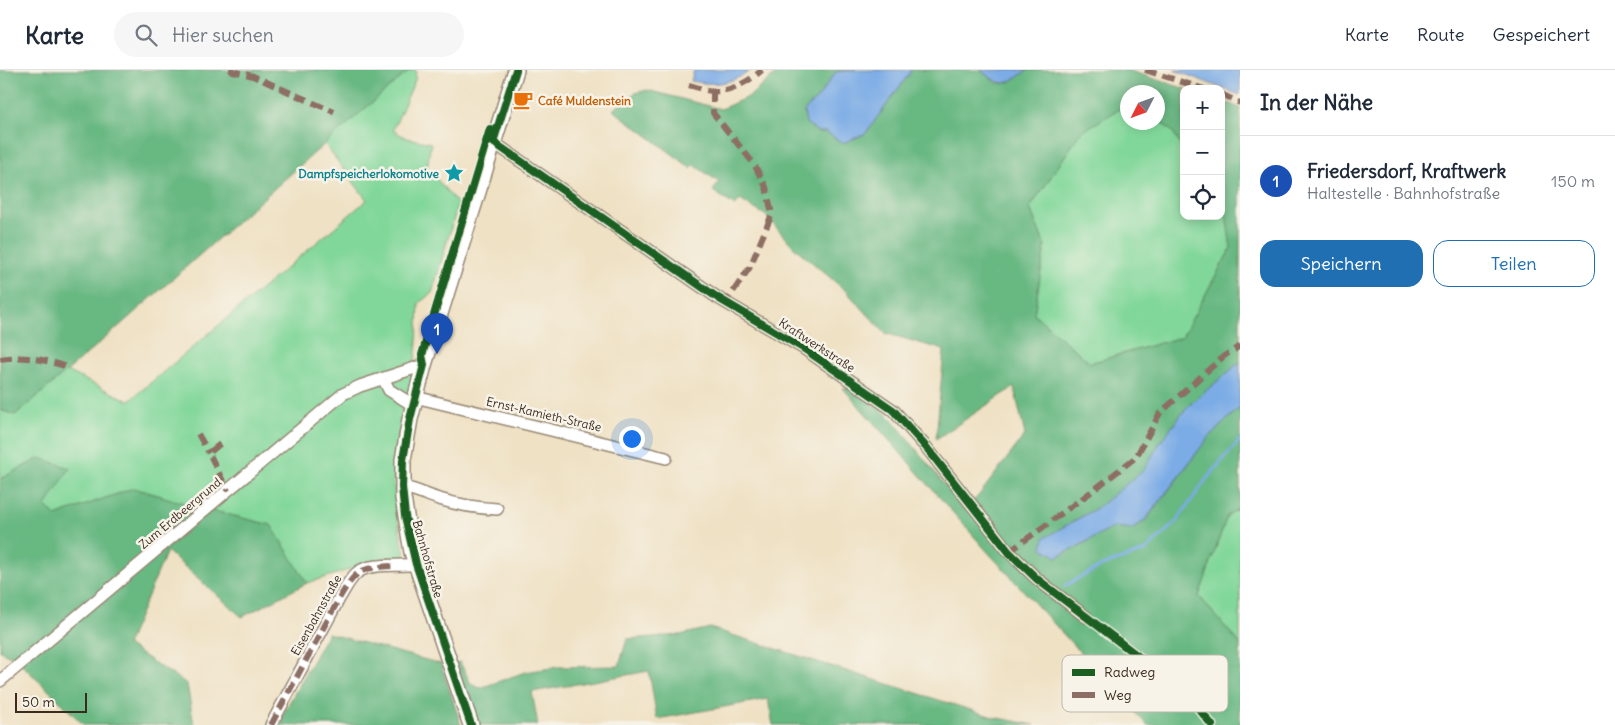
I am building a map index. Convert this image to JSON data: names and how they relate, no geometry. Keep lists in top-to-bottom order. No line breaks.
{"streets":{"main road":["Bahnhofstraße"],"street":["Kraftwerkstraße","Ernst-Kamieth-Straße","Zum Erdbeergrund","Eisenbahnstraße"]},"crossings":[["Kraftwerkstraße","Bahnhofstraße"],["Ernst-Kamieth-Straße","Bahnhofstraße"],["Zum Erdbeergrund","Bahnhofstraße"],["Bahnhofstraße","Eisenbahnstraße"]],"places":{"cafe":["Café Muldenstein"],"place":["Dampfspeicherlokomotive"]},"legend":["Radweg","Weg"],"scale_bar":"50 m","north":"bottom left","page":{"header":"Karte","search":"Hier suchen","nav":["Karte","Route","Gespeichert"],"heading":"In der Nähe","map_buttons":["+","−"],"list":[{"mark":"1","name":"Friedersdorf, Kraftwerk","note":"Haltestelle · Bahnhofstraße","value":"150 m"}],"buttons":["Speichern","Teilen"],"pins":"1","scale":"50 m"}}
